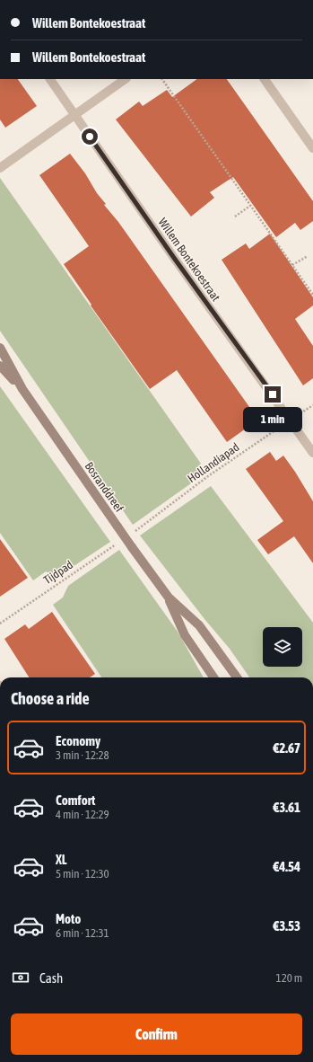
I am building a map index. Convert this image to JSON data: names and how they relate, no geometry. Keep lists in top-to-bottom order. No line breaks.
{"streets":{"main road":["Bosranddreef"],"street":["Willem Bontekoestraat"],"path":["Hollandiapad","Tijdpad"]},"crossings":[["Willem Bontekoestraat","Hollandiapad"]],"page":{"banner":["Willem Bontekoestraat","Willem Bontekoestraat"],"bubble":"1 min","heading":"Choose a ride","list":[{"name":"Economy","note":"3 min · 12:28","value":"€2.67"},{"name":"Comfort","note":"4 min · 12:29","value":"€3.61"},{"name":"XL","note":"5 min · 12:30","value":"€4.54"},{"name":"Moto","note":"6 min · 12:31","value":"€3.53"}],"pay":["Cash","120 m"],"buttons":"Confirm"}}
